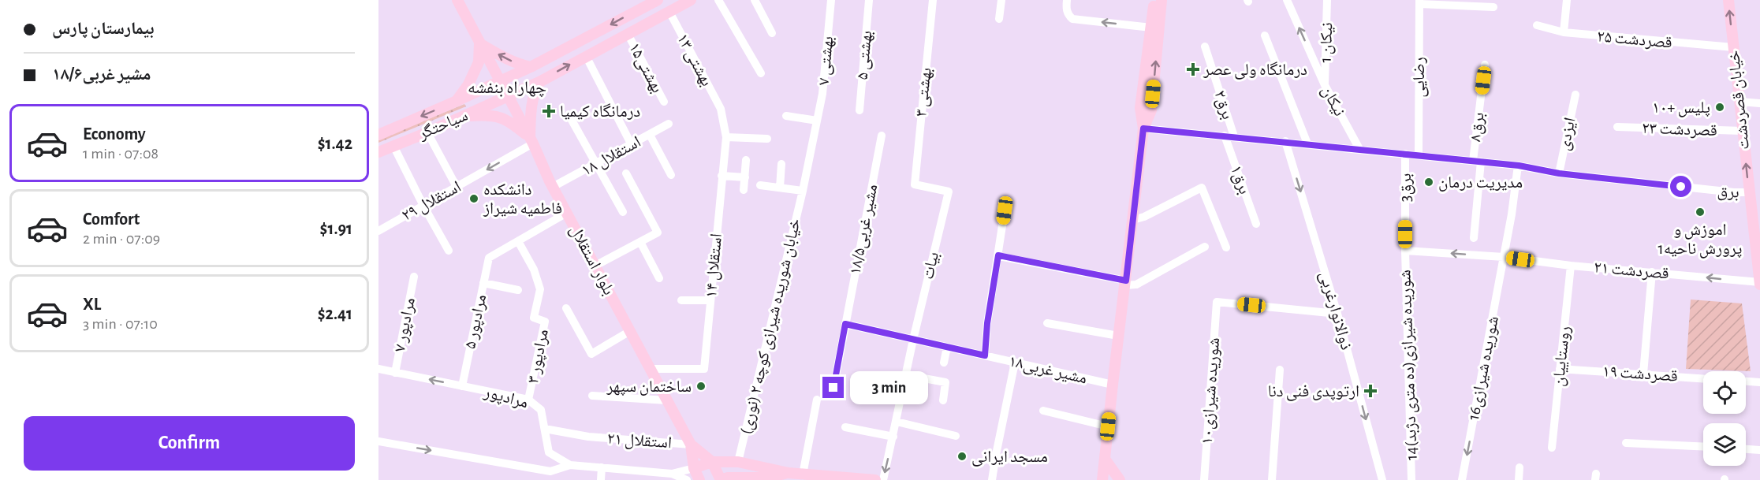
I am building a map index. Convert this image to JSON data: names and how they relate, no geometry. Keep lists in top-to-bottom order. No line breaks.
{"streets":{"main road":["خیابان قصردشت","سیاحتگر","بلوار استقلال"],"street":["قصردشت ۲۵","نیکان 1","بهشتی ۵","بهشتی ۱۳","بهشتی ۷","بهشتی۱۵","رضایی","بهشتی ۳","نیکان","برق۲","برق۸","قصردشت ۲۳","ایزدی","استقلال ۱۸","برق۱","3برق","برق","۲۹ استقلال","مشیر غربی۱۸/۵","استقلال ۱۴","بیات","قصردشت ۲۱","ذوالانوارغربی","۵ مرادپور","۷ مرادپور","خیابان شوریده شیرازی کوچه ۲ (نوری)","۳ مرادپور","روستاییان","14شوریده شیرازی(ده متری دژبد)","شوریده شیرازی16","مشیر غربی۱۸","قصردشت ۱۹","۱۰شوریده شیرازی","مرادپور","۲۱ استقلال"]},"crossings":[["قصردشت ۲۵","خیابان قصردشت"],["نیکان 1","نیکان"],["بهشتی ۱۳","سیاحتگر"],["بهشتی ۱۳","استقلال ۱۴"],["بهشتی ۷","خیابان شوریده شیرازی کوچه ۲ (نوری)"],["بهشتی۱۵","سیاحتگر"],["رضایی","برق"],["بهشتی ۳","بیات"],["خیابان قصردشت","قصردشت ۲۳"],["خیابان قصردشت","برق"],["خیابان قصردشت","قصردشت ۲۱"],["نیکان","برق"],["برق۲","برق"],["سیاحتگر","بلوار استقلال"],["برق۸","برق"],["ایزدی","برق"],["استقلال ۱۸","بلوار استقلال"],["برق۱","برق"],["3برق","برق"],["3برق","قصردشت ۲۱"],["3برق","14شوریده شیرازی(ده متری دژبد)"],["برق","ذوالانوارغربی"],["برق","شوریده شیرازی16"],["۲۹ استقلال","بلوار استقلال"],["مشیر غربی۱۸/۵","مشیر غربی۱۸"],["بلوار استقلال","استقلال ۱۴"],["بلوار استقلال","۲۱ استقلال"],["بیات","مشیر غربی۱۸"],["قصردشت ۲۱","روستاییان"],["قصردشت ۲۱","14شوریده شیرازی(ده متری دژبد)"],["قصردشت ۲۱","شوریده شیرازی16"],["ذوالانوارغربی","۱۰شوریده شیرازی"],["۵ مرادپور","۳ مرادپور"],["۵ مرادپور","مرادپور"],["۷ مرادپور","مرادپور"],["۳ مرادپور","مرادپور"],["روستاییان","قصردشت ۱۹"],["مرادپور","۲۱ استقلال"]],"one_way":["خیابان قصردشت","۲۹ استقلال","قصردشت ۲۱","ذوالانوارغربی","شوریده شیرازی16"],"districts":["چهاراه بنفشه"],"places":{"health":["درمانگاه ولی عصر","درمانگاه کیمیا","ارتوپدی فنی دنا"],"other":["پلیس +۱۰","مدیریت درمان","دانشکده فاطمیه شیراز","اموزش و پرورش ناحیه1","ساختمان سپهر","مسجد ایرانی"]},"page":{"banner":["بیمارستان پارس","۱۸/۶مشیر غربی"],"list":[{"name":"Economy","note":"1 min · 07:08","value":"$1.42"},{"name":"Comfort","note":"2 min · 07:09","value":"$1.91"},{"name":"XL","note":"3 min · 07:10","value":"$2.41"}],"bubble":"3 min","buttons":"Confirm"}}
